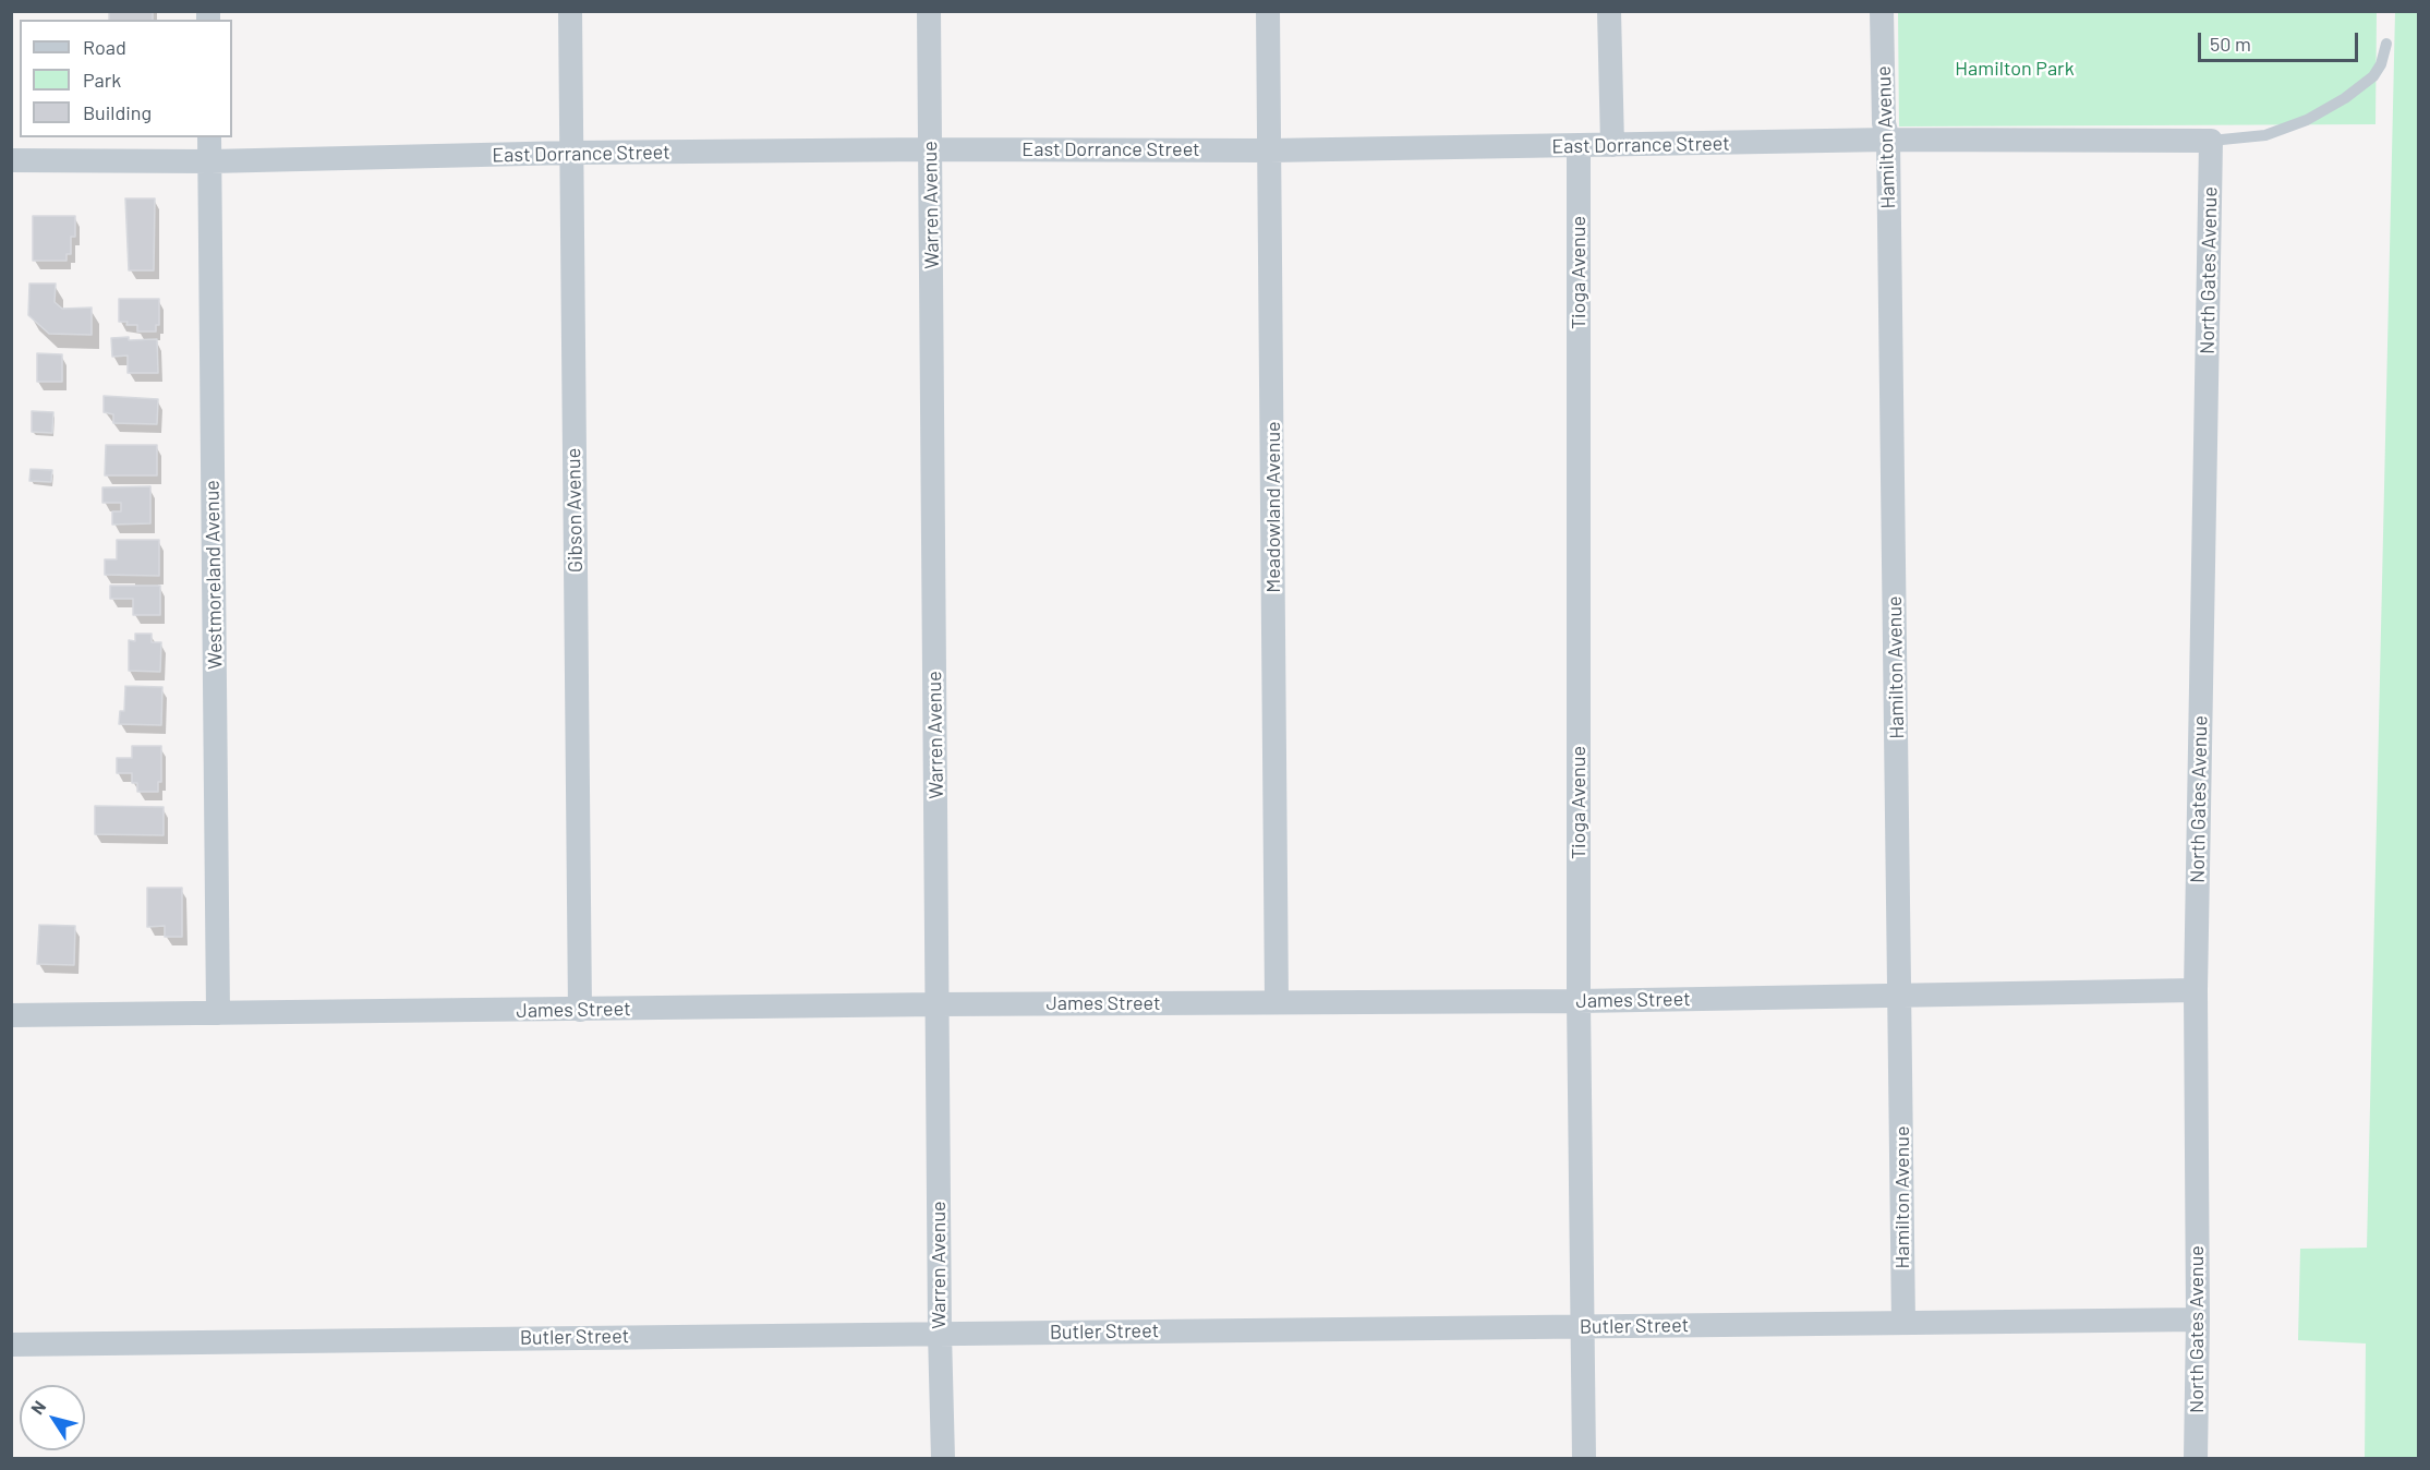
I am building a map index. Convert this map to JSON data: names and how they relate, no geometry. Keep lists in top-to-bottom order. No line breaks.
{"streets":{"street":["Hamilton Avenue","East Dorrance Street","Warren Avenue","North Gates Avenue","Tioga Avenue","Meadowland Avenue","Gibson Avenue","Westmoreland Avenue","James Street","Butler Street"]},"crossings":[["Hamilton Avenue","East Dorrance Street"],["Hamilton Avenue","James Street"],["Hamilton Avenue","Butler Street"],["East Dorrance Street","Warren Avenue"],["East Dorrance Street","North Gates Avenue"],["East Dorrance Street","Tioga Avenue"],["East Dorrance Street","Meadowland Avenue"],["East Dorrance Street","Gibson Avenue"],["East Dorrance Street","Westmoreland Avenue"],["Warren Avenue","James Street"],["Warren Avenue","Butler Street"],["North Gates Avenue","James Street"],["North Gates Avenue","Butler Street"],["Tioga Avenue","James Street"],["Tioga Avenue","Butler Street"],["Meadowland Avenue","James Street"],["Gibson Avenue","James Street"],["Westmoreland Avenue","James Street"]],"parks":["Hamilton Park"],"legend":["Road","Park","Building"],"scale_bar":"50 m","north":"top left"}
